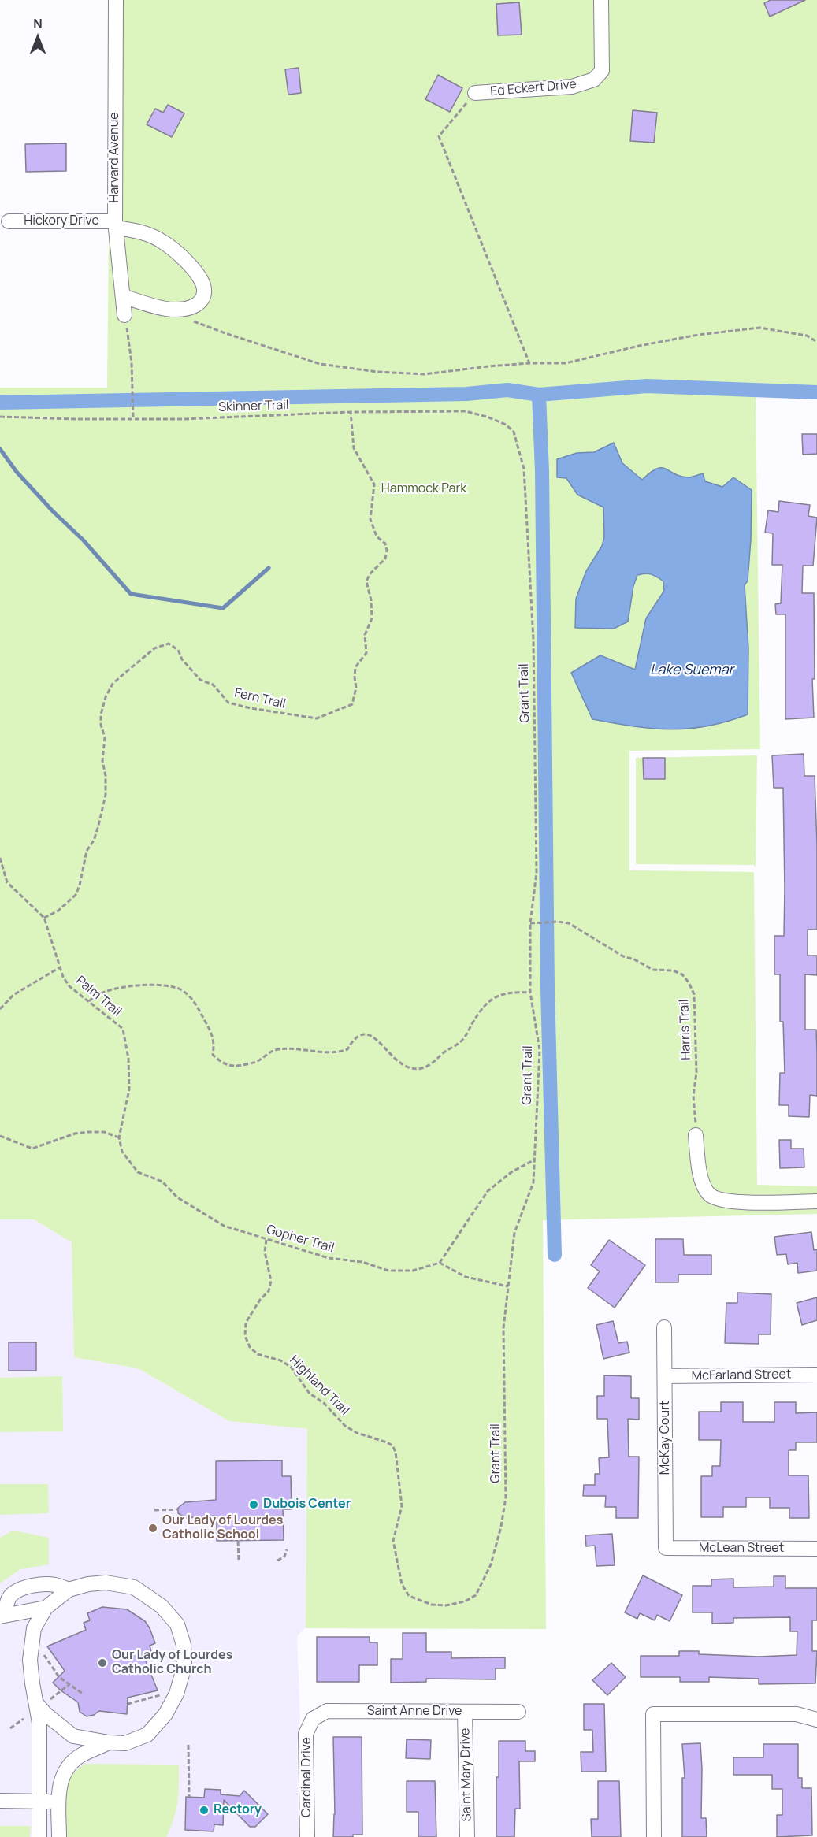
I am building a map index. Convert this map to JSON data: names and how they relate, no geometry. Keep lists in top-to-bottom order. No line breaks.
{"streets":{"street":["Ed Eckert Drive","Harvard Avenue","Hickory Drive","McFarland Street","McKay Court","McLean Street","Saint Anne Drive","Saint Mary Drive","Cardinal Drive"],"path":["Skinner Trail","Grant Trail","Fern Trail","Palm Trail","Harris Trail","Gopher Trail","Highland Trail"]},"crossings":[["Harvard Avenue","Hickory Drive"],["Skinner Trail","Grant Trail"],["Skinner Trail","Fern Trail"],["Grant Trail","Harris Trail"],["Grant Trail","Highland Trail"],["Fern Trail","Palm Trail"],["Palm Trail","Gopher Trail"],["Gopher Trail","Highland Trail"],["McFarland Street","McKay Court"],["McKay Court","McLean Street"],["Saint Anne Drive","Saint Mary Drive"],["Saint Anne Drive","Cardinal Drive"]],"water":["Lake Suemar"],"parks":["Hammock Park"],"places":["Dubois Center","Our Lady of Lourdes Catholic School","Our Lady of Lourdes Catholic Church","Rectory"],"north":"top"}
